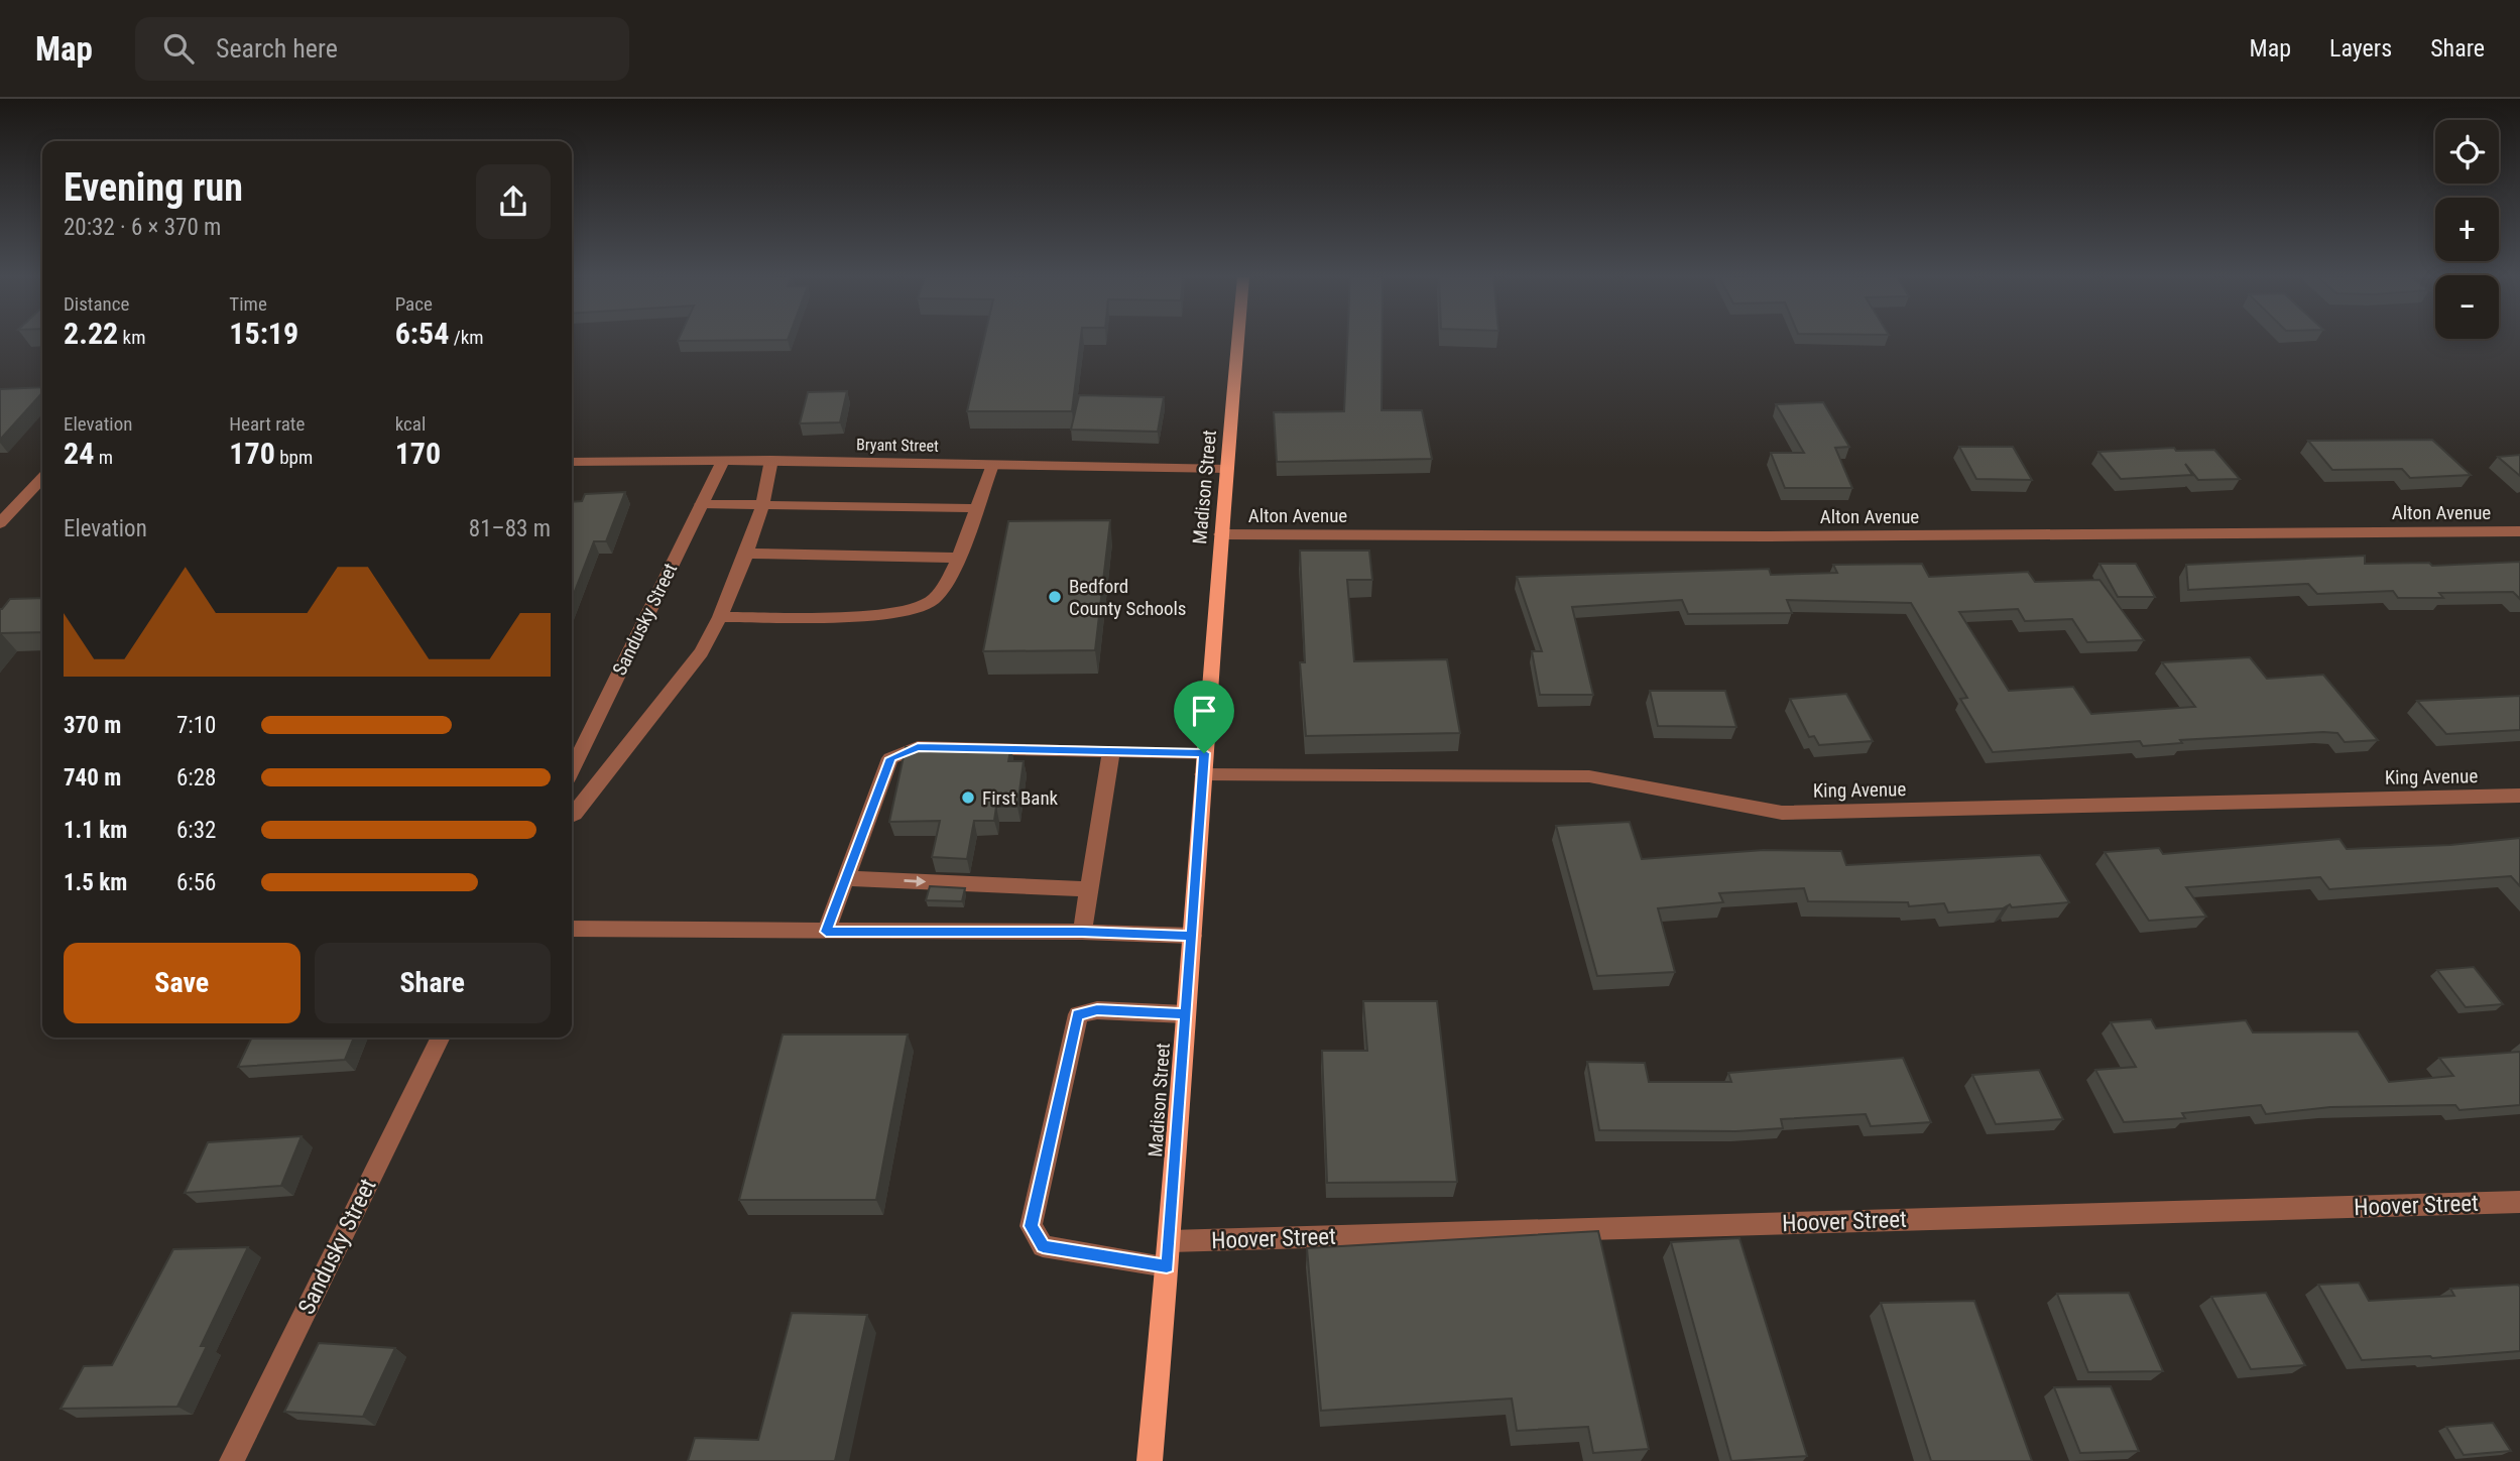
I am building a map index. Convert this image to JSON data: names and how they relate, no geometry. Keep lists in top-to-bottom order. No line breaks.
{"streets":{"main road":["Madison Street"],"street":["Bryant Street","Alton Avenue","Sandusky Street","King Avenue","Hoover Street"]},"crossings":[["Bryant Street","Madison Street"],["Bryant Street","Sandusky Street"],["Madison Street","Alton Avenue"],["Madison Street","King Avenue"],["Madison Street","Hoover Street"]],"places":["Bedford County Schools","First Bank"],"page":{"header":"Map","search":"Search here","nav":["Map","Layers","Share"],"map_buttons":["+","−"],"heading":["Evening run","20:32 · 6 × 370 m"],"stats":[["Distance","2.22 km"],["Time","15:19"],["Pace","6:54 /km"],["Elevation","24 m"],["Heart rate","170 bpm"],["kcal","170"]],"chart":["Elevation","81–83 m"],"list":[{"name":"370 m","note":"7:10"},{"name":"740 m","note":"6:28"},{"name":"1.1 km","note":"6:32"},{"name":"1.5 km","note":"6:56"}],"buttons":["Save","Share"]}}
